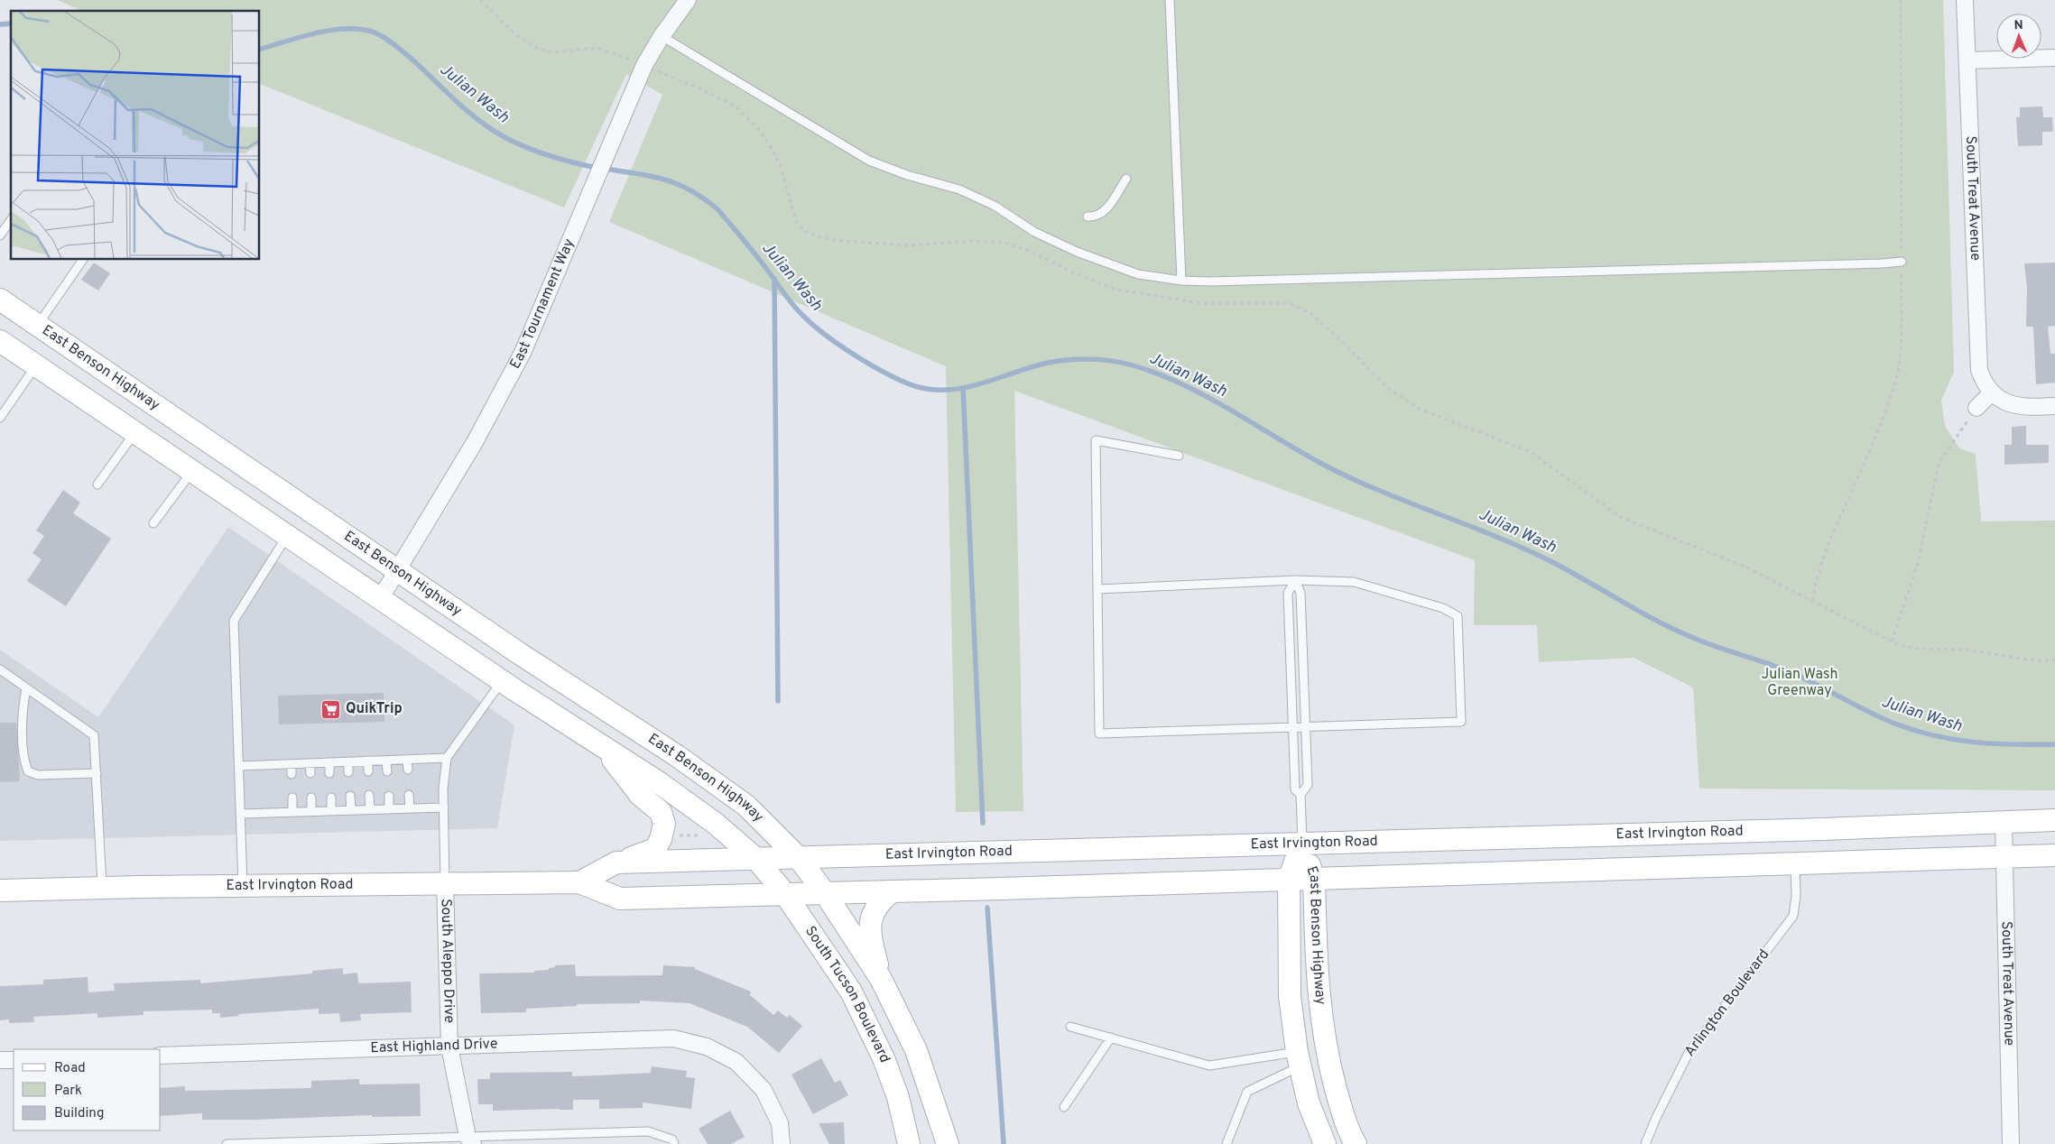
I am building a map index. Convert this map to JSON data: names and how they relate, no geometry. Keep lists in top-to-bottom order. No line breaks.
{"streets":{"main road":["East Benson Highway","East Irvington Road","South Tucson Boulevard"],"street":["South Treat Avenue","East Tournament Way","South Aleppo Drive","East Highland Drive"],"lane":["Arlington Boulevard"]},"crossings":[["South Treat Avenue","East Irvington Road"],["East Tournament Way","East Benson Highway"],["East Benson Highway","East Irvington Road"],["East Benson Highway","South Tucson Boulevard"],["East Irvington Road","South Aleppo Drive"],["East Irvington Road","South Tucson Boulevard"],["East Irvington Road","Arlington Boulevard"],["South Aleppo Drive","East Highland Drive"]],"water":["Julian Wash"],"parks":["Julian Wash Greenway"],"places":{"supermarket":["QuikTrip"]},"legend":["Road","Park","Building"],"north":"top"}
